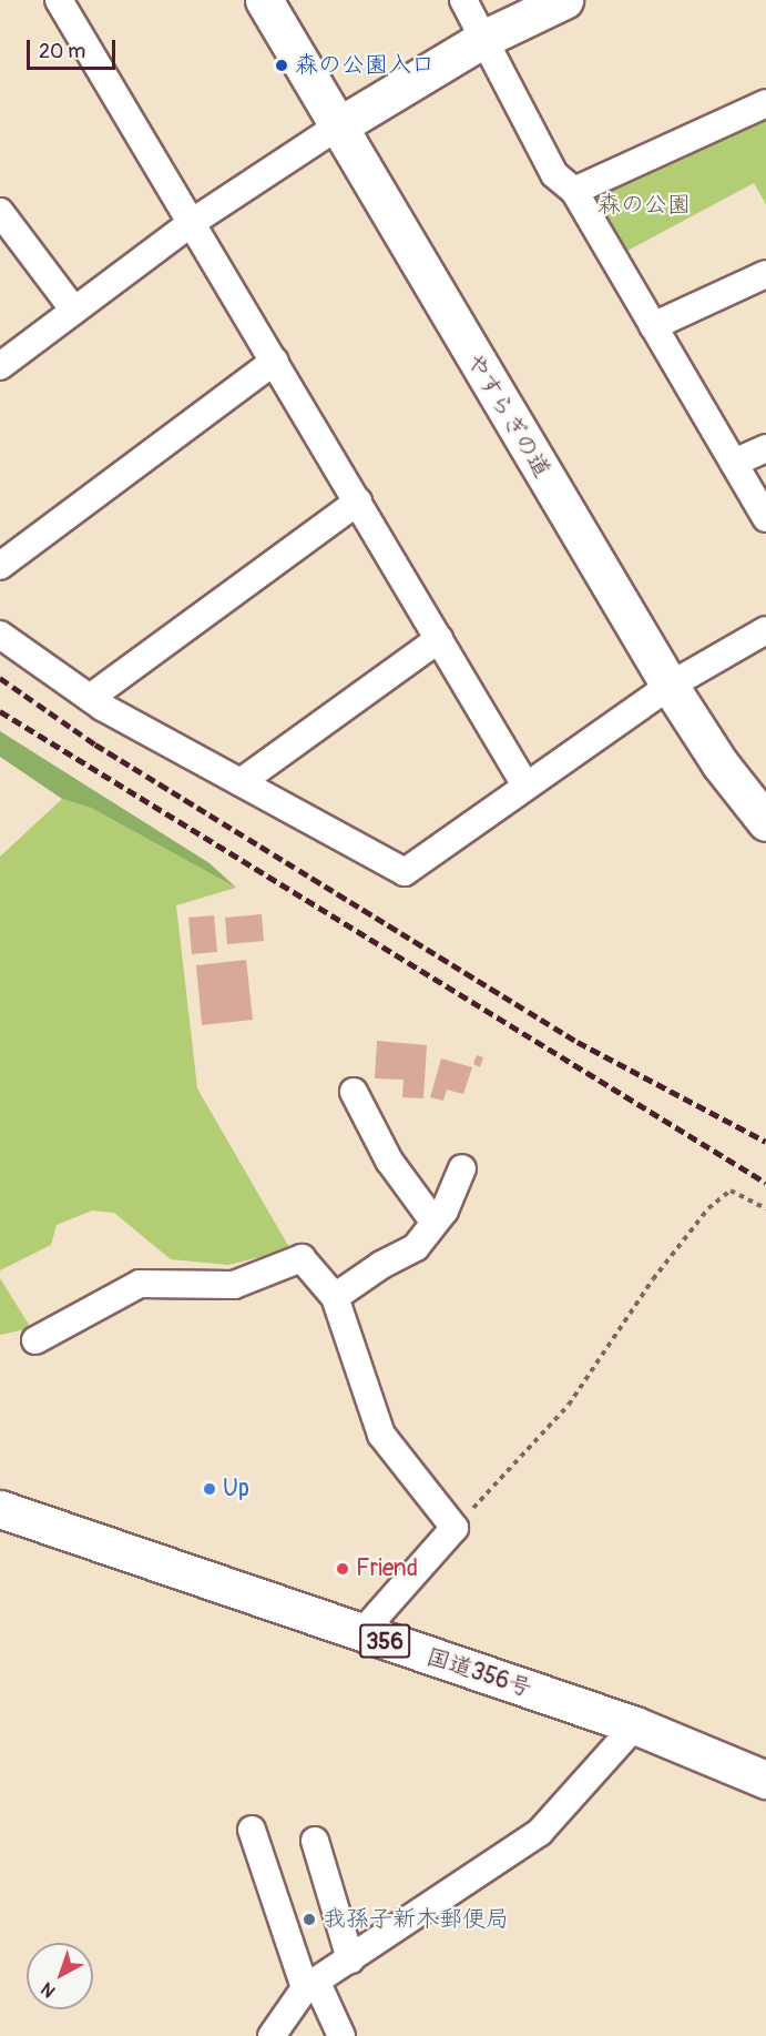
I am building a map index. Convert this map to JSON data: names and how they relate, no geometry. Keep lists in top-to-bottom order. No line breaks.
{"streets":{"main road":["やすらぎの道","356","国道356号"]},"parks":["森の公園"],"places":["森の公園入口","Up","Friend","我孫子新木郵便局"],"scale_bar":"20 m","north":"bottom left"}
